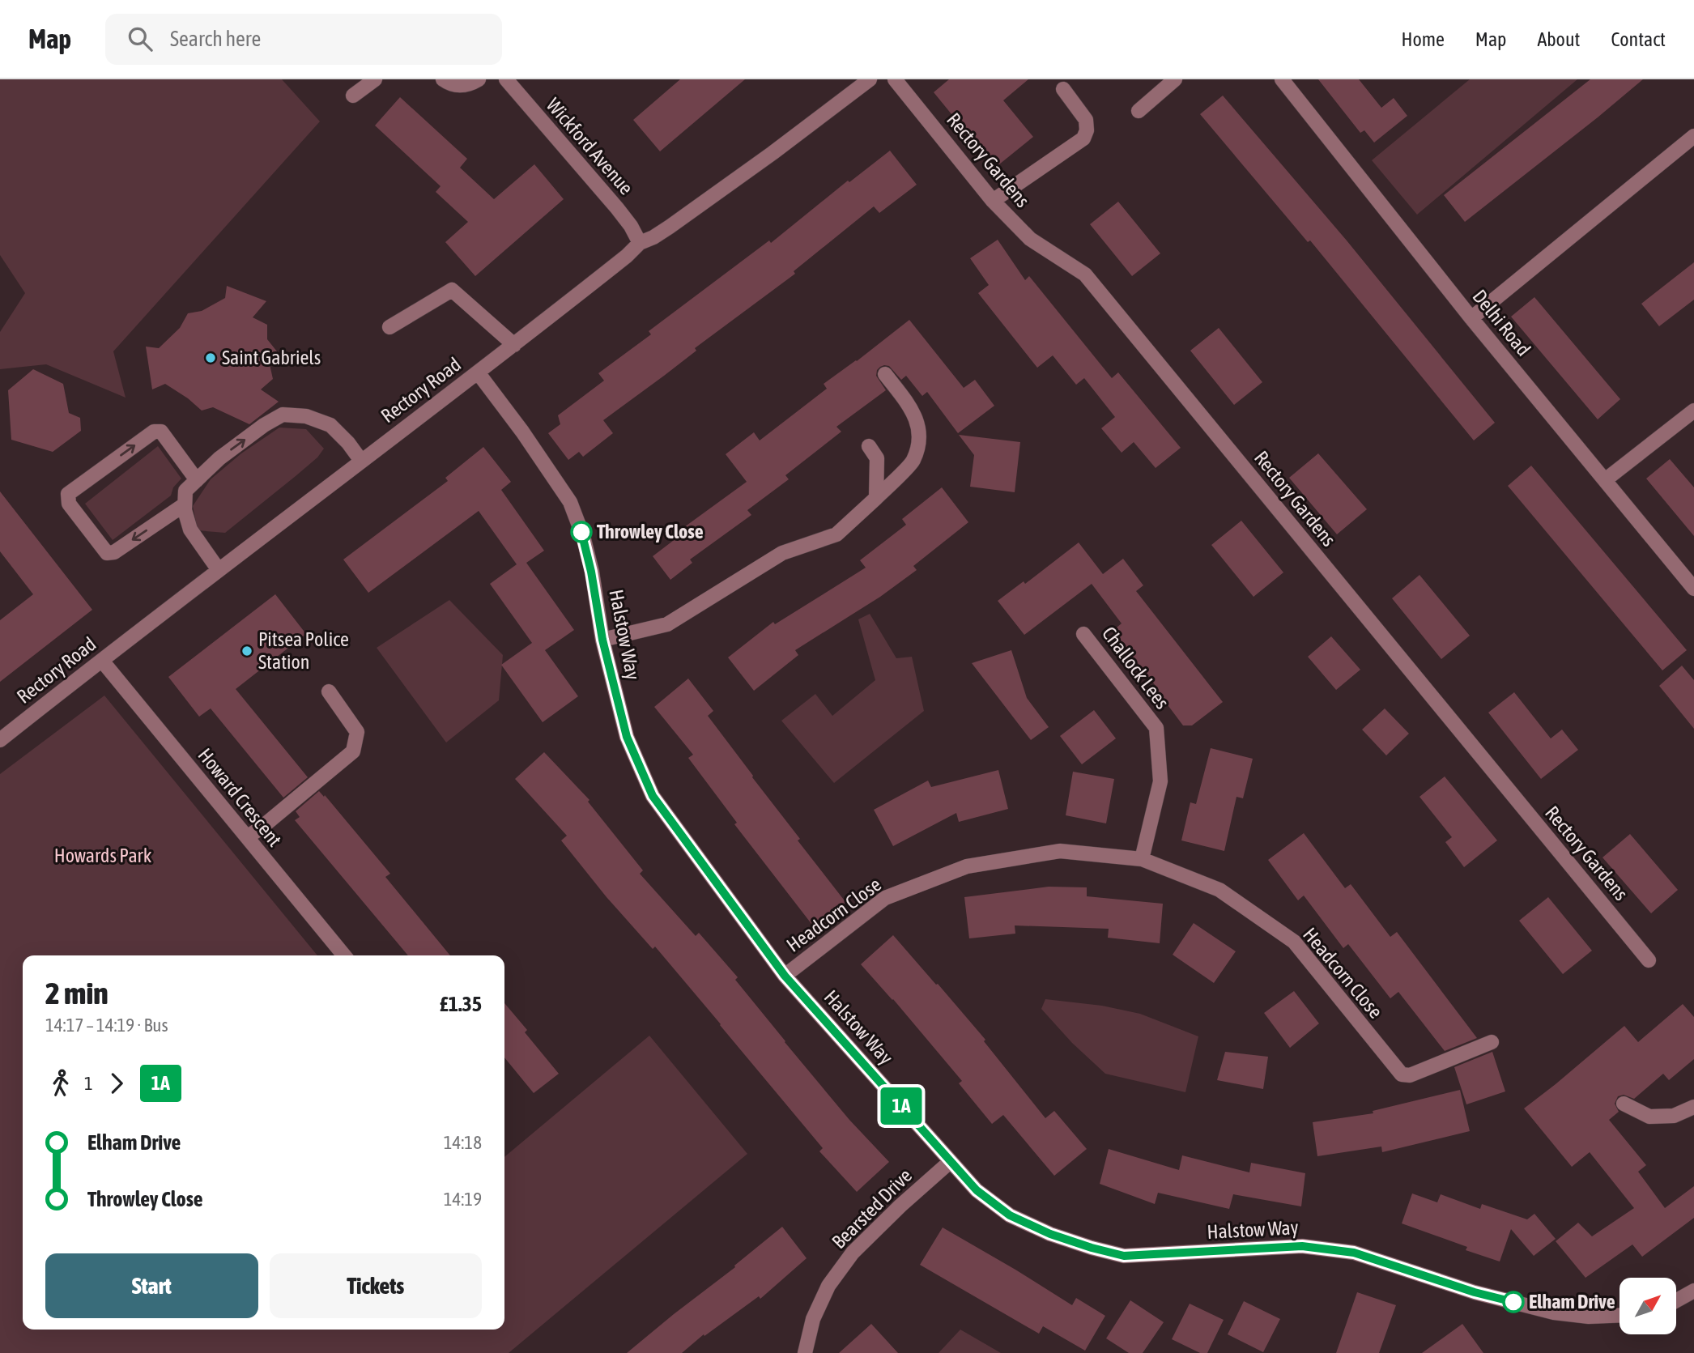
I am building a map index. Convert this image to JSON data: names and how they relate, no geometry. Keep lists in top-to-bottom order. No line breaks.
{"streets":{"street":["Wickford Avenue","Rectory Gardens","Delhi Road","Rectory Road","Halstow Way","Challock Lees","Howard Crescent","Headcorn Close","Bearsted Drive"]},"crossings":[["Wickford Avenue","Rectory Road"],["Rectory Road","Halstow Way"],["Rectory Road","Howard Crescent"],["Halstow Way","Headcorn Close"],["Halstow Way","Bearsted Drive"],["Challock Lees","Headcorn Close"]],"parks":["Howards Park"],"places":["Saint Gabriels","Throwley Close","Pitsea Police Station","Elham Drive"],"lines":["bus line 1A"],"north":"top right","page":{"header":"Map","search":"Search here","nav":["Home","Map","About","Contact"],"on_map":"1A","heading":["2 min","14:17 – 14:19 · Bus","£1.35"],"legs":["1","1A"],"list":[{"name":"Elham Drive","value":"14:18"},{"name":"Throwley Close","value":"14:19"}],"buttons":["Start","Tickets"]}}
